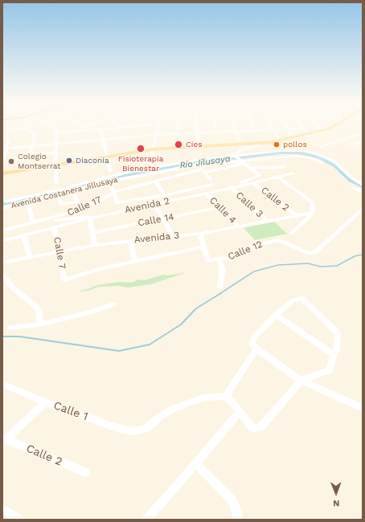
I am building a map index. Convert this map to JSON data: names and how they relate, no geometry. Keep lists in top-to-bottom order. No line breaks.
{"streets":{"street":["Avenida Costanera Jillusaya","Calle 2","Calle 3","Avenida 2","Calle 17","Calle 4","Calle 14","Avenida 3","Calle 12","Calle 7","Calle 1"]},"crossings":[["Avenida Costanera Jillusaya","Calle 17"],["Calle 2","Calle 3"],["Calle 2","Avenida 2"],["Calle 2","Avenida 3"],["Calle 3","Avenida 2"],["Calle 3","Avenida 3"],["Avenida 2","Calle 4"],["Avenida 2","Calle 7"],["Calle 4","Calle 14"],["Calle 4","Avenida 3"],["Avenida 3","Calle 7"]],"water":["Río Jilusaya"],"places":["Cies","pollos","Fisioterapia Bienestar","Diaconía","Colegio Montserrat"],"north":"bottom"}
